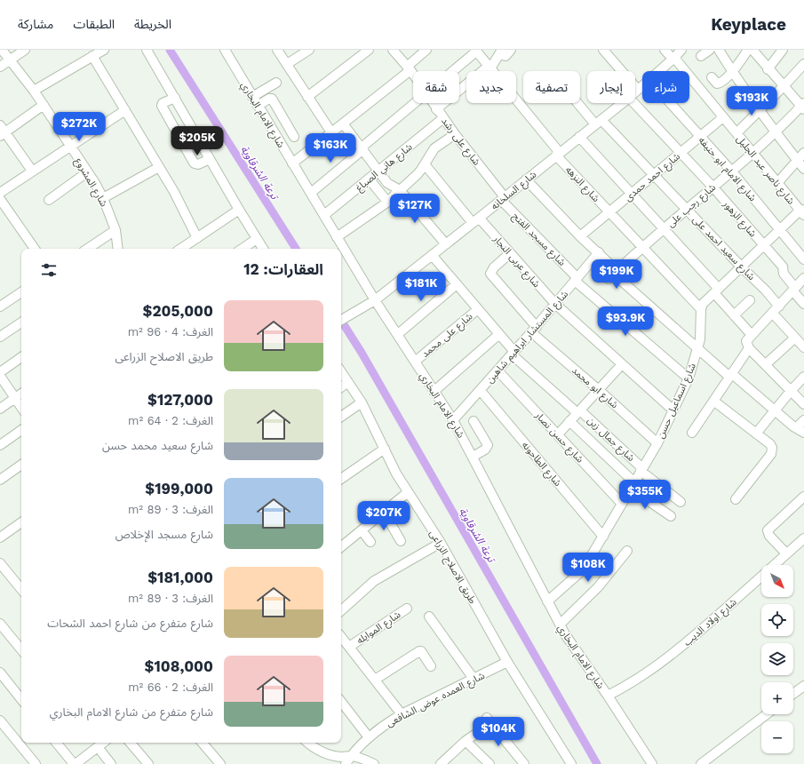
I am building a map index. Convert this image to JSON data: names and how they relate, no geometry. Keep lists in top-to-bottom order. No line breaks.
{"streets":{"street":["شارع الامام البخاري","شارع على رشد","شارع هاني الصباغ","شارع الامام ابو حنيفه","شارع ناصر عبد الجليل","شارع احمد حمدى","شارع المشروع","شارع النزهه","شارع السلخانه","شارع رجب على","شارع الزهور","شارع مسجد الفتح","شارع سعيد احمد على","شارع عربى النجار","شارع على محمد","شارع المستشار ابراهيم شاهين","شارع ابو محمد","شارع اسماعيل حسن","شارع حسن نصار","شارع جمال زين","شارع الطاحونه","طريق الاصلاح الزراعى","شارع اولاد الديب","شارع الموايله","شارع العمده عوض الشافعى"]},"crossings":[["شارع الامام البخاري","شارع هاني الصباغ"],["شارع الامام البخاري","شارع السلخانه"],["شارع الامام البخاري","شارع على محمد"],["شارع الامام البخاري","شارع المستشار ابراهيم شاهين"],["شارع الامام البخاري","شارع اسماعيل حسن"],["شارع الامام البخاري","شارع اولاد الديب"],["شارع على رشد","شارع هاني الصباغ"],["شارع على رشد","شارع السلخانه"],["شارع على رشد","شارع مسجد الفتح"],["شارع الامام ابو حنيفه","شارع احمد حمدى"],["شارع الامام ابو حنيفه","شارع رجب على"],["شارع ناصر عبد الجليل","شارع احمد حمدى"],["شارع ناصر عبد الجليل","شارع السلخانه"],["شارع ناصر عبد الجليل","شارع رجب على"],["شارع احمد حمدى","شارع النزهه"],["شارع احمد حمدى","شارع الزهور"],["شارع احمد حمدى","شارع سعيد احمد على"],["شارع النزهه","شارع السلخانه"],["شارع النزهه","شارع رجب على"],["شارع النزهه","شارع اسماعيل حسن"],["شارع السلخانه","شارع مسجد الفتح"],["شارع السلخانه","شارع سعيد احمد على"],["شارع السلخانه","شارع عربى النجار"],["شارع السلخانه","شارع جمال زين"],["شارع رجب على","شارع الزهور"],["شارع رجب على","شارع سعيد احمد على"],["شارع مسجد الفتح","شارع المستشار ابراهيم شاهين"],["شارع مسجد الفتح","شارع اسماعيل حسن"],["شارع عربى النجار","شارع المستشار ابراهيم شاهين"],["شارع عربى النجار","شارع ابو محمد"],["شارع عربى النجار","شارع اسماعيل حسن"],["شارع على محمد","شارع جمال زين"],["شارع المستشار ابراهيم شاهين","شارع ابو محمد"],["شارع المستشار ابراهيم شاهين","شارع حسن نصار"],["شارع المستشار ابراهيم شاهين","شارع جمال زين"],["شارع المستشار ابراهيم شاهين","شارع الطاحونه"],["شارع ابو محمد","شارع اسماعيل حسن"],["شارع اسماعيل حسن","شارع حسن نصار"],["شارع اسماعيل حسن","شارع جمال زين"],["شارع اسماعيل حسن","شارع الطاحونه"],["طريق الاصلاح الزراعى","شارع العمده عوض الشافعى"]],"water":["ترعة الشرقاوية"],"north":"bottom right","page":{"header":"Keyplace","nav":["الخريطة","الطبقات","مشاركة"],"chip":["شراء","إيجار","تصفية","جديد","شقة"],"price":["$193K","$272K","$205K","$163K","$127K","$199K","$181K","$93.9K","$355K","$207K","$108K","$104K"],"heading":"العقارات: 12","list":[{"name":"$205,000","note":"الغرف: 4 · 96 m² · طريق الاصلاح الزراعى"},{"name":"$127,000","note":"الغرف: 2 · 64 m² · شارع سعيد محمد حسن"},{"name":"$199,000","note":"الغرف: 3 · 89 m² · شارع مسجد الإخلاص"},{"name":"$181,000","note":"الغرف: 3 · 89 m² · شارع متفرع من شارع احمد الشحات"},{"name":"$108,000","note":"الغرف: 2 · 66 m² · شارع متفرع من شارع الامام البخاري"}],"map_buttons":["+","−"]}}
